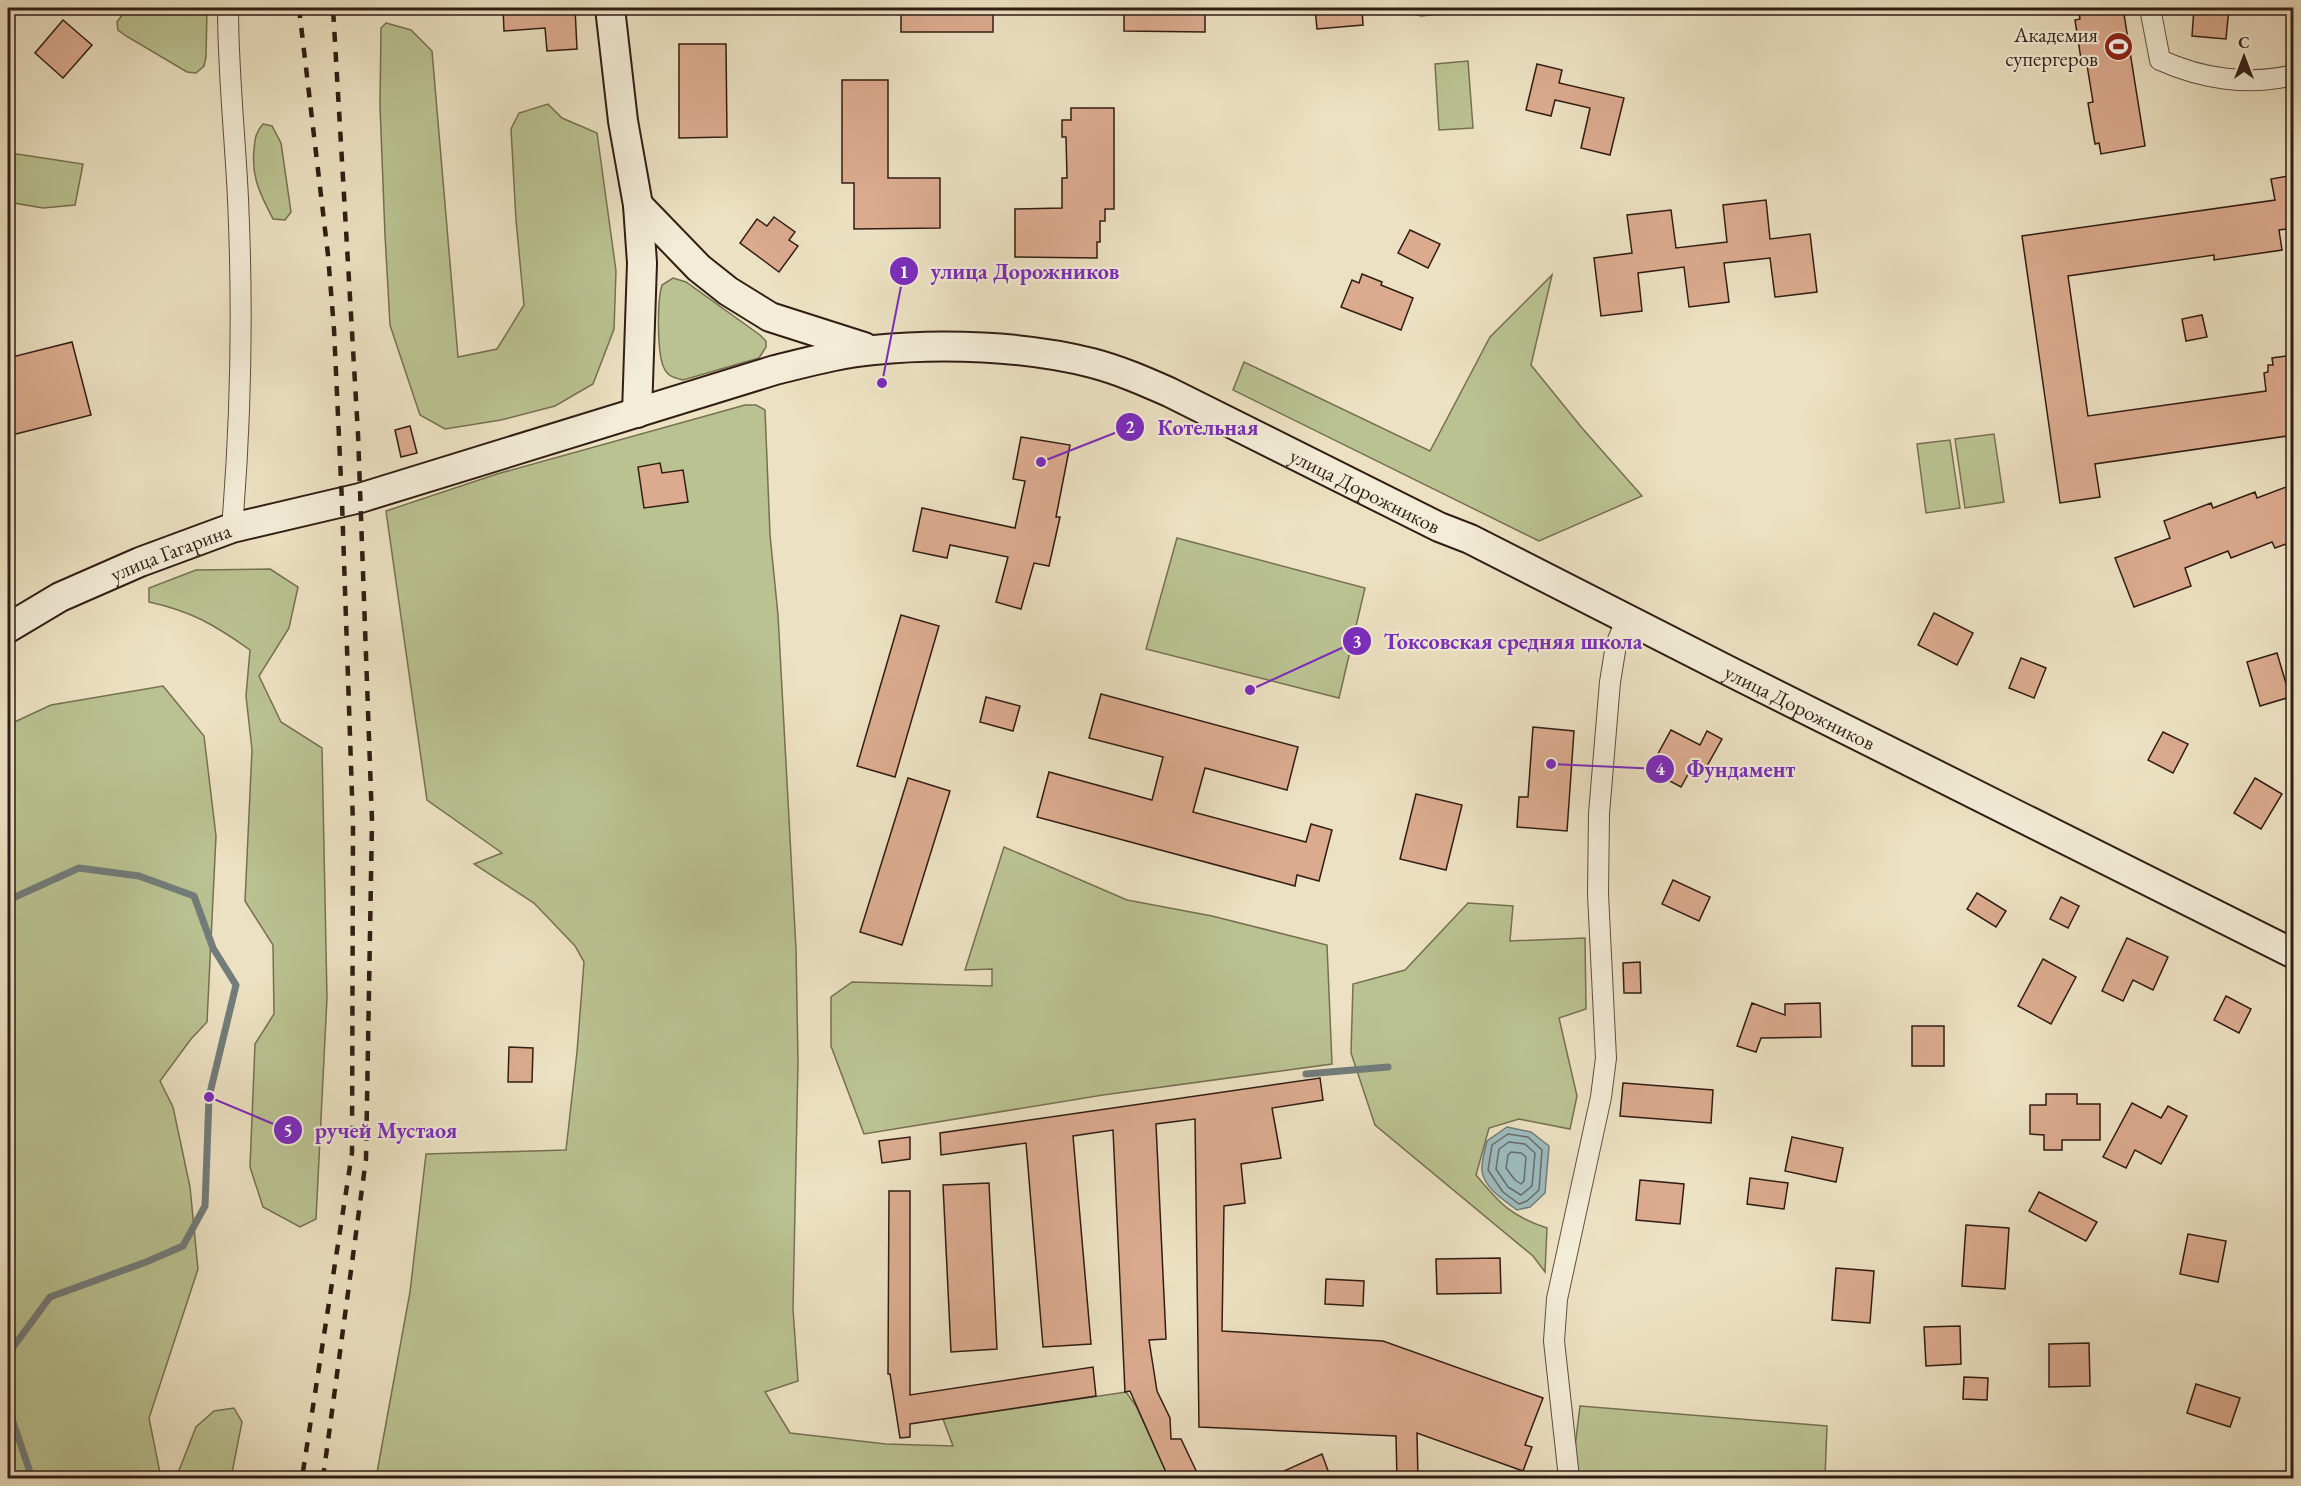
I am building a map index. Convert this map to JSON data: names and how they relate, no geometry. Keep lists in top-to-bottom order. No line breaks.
{"streets":{"main road":["улица Дорожников","улица Гагарина"]},"crossings":[["улица Дорожников","улица Гагарина"]],"places":{"sports":["Академия супергеров"],"other":["улица Дорожников","Котельная","Токсовская средняя школа","Фундамент","ручей Мустаоя"]},"north":"top"}
